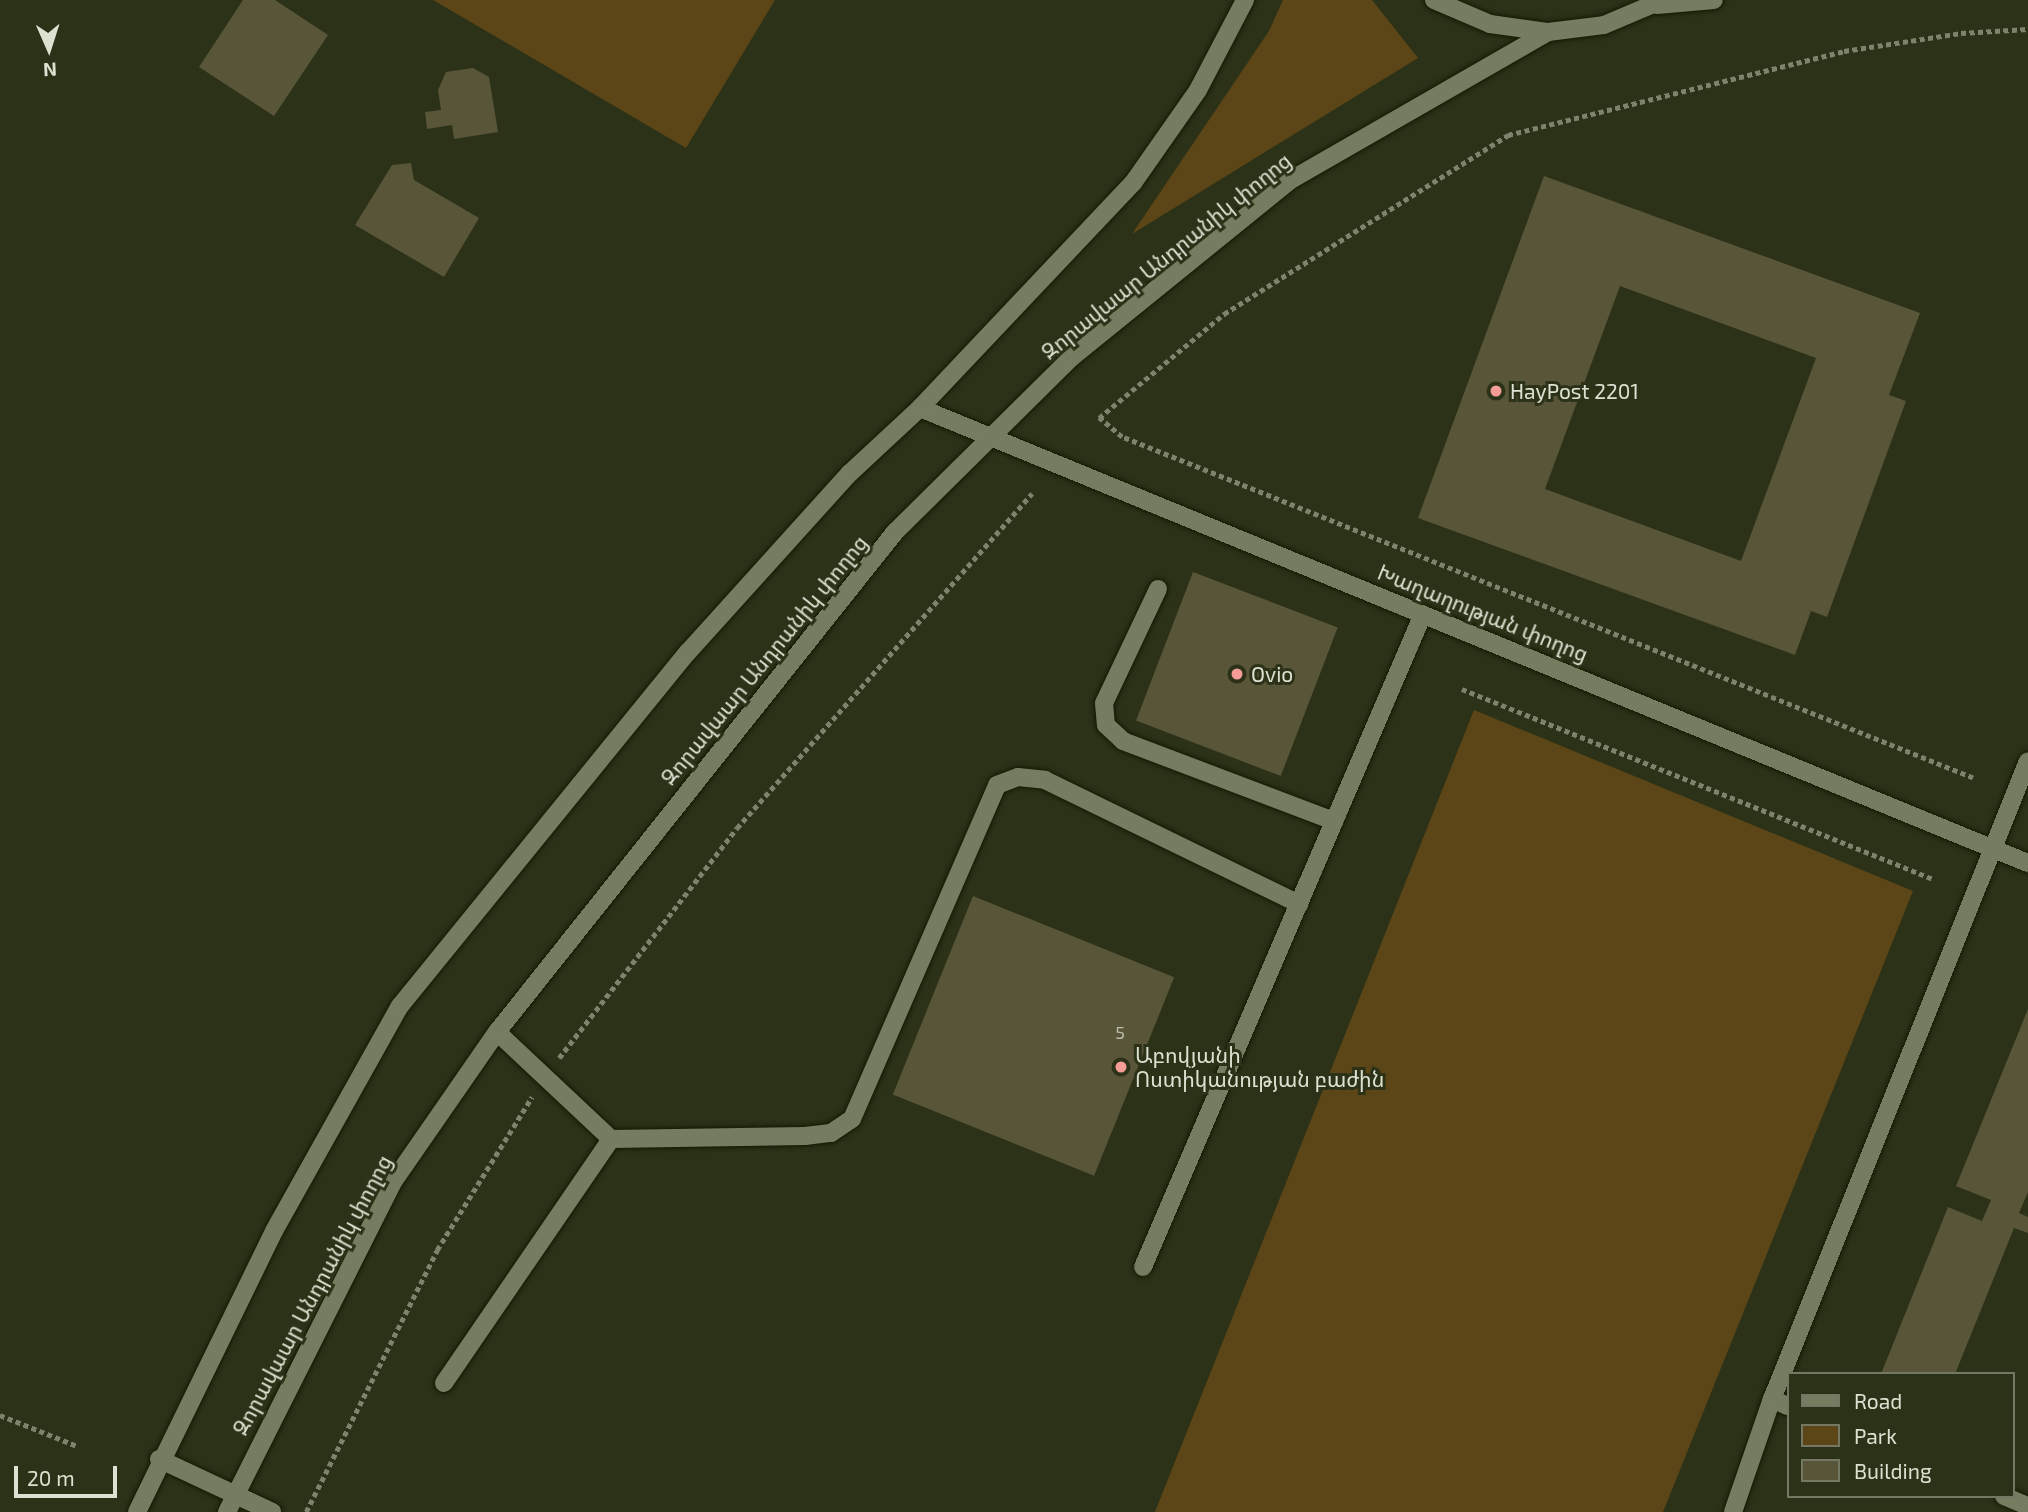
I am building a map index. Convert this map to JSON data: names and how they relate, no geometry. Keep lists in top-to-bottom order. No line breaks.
{"streets":{"street":["Զորավաար Անդրանիկ փողոց","Խաղաղության փողոց"]},"crossings":[["Զորավաար Անդրանիկ փողոց","Խաղաղության փողոց"]],"places":["HayPost 2201","Ovio","Աբովյանի Ոստիկանության բաժին"],"house_numbers":["5"],"legend":["Road","Park","Building"],"scale_bar":"20 m","north":"bottom"}
